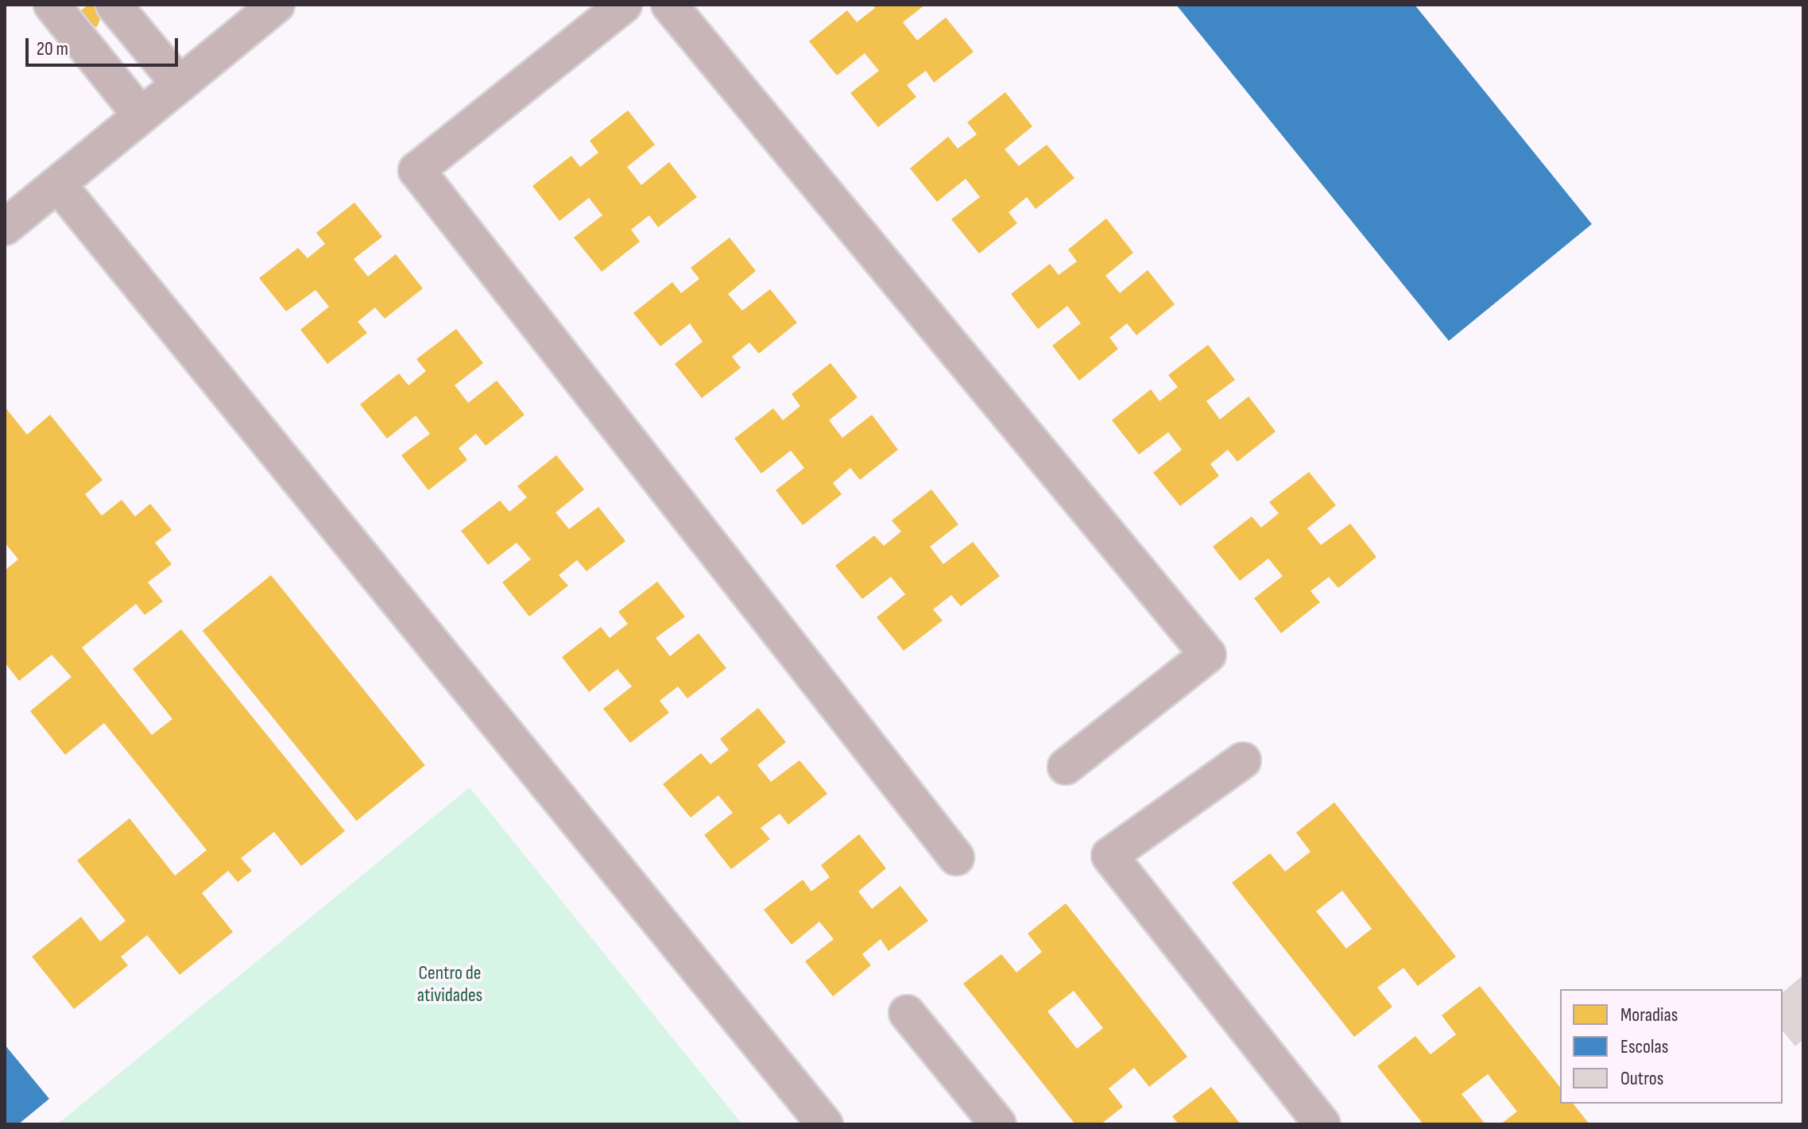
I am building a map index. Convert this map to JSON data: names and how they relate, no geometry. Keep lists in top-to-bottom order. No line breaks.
{"parks":["Centro de atividades"],"legend":["Moradias","Escolas","Outros"],"scale_bar":"20 m"}
